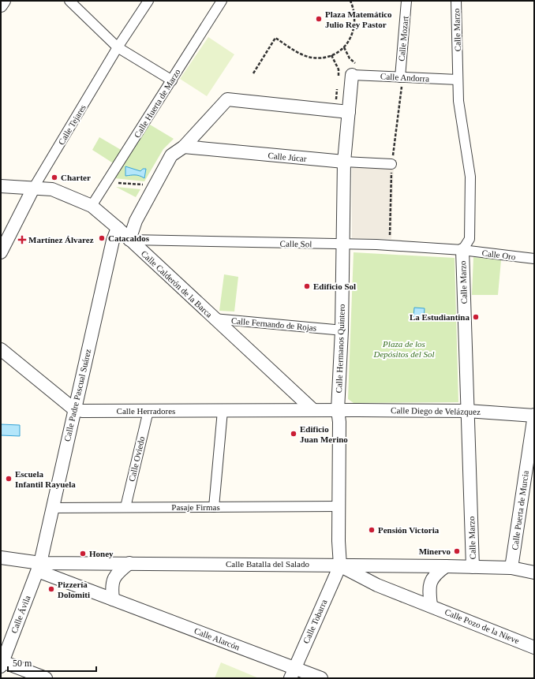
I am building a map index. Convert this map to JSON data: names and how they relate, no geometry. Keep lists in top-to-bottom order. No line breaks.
{"streets":{"street":["Calle Marzo","Calle Mozart","Calle Andorra","Calle Huerta de Marzo","Calle Tejares","Calle Júcar","Calle Sol","Calle Oro","Calle Calderón de la Barca","Calle Fernando de Rojas","Calle Hermanos Quintero","Calle Padre Pascual Suárez","Calle Herradores","Calle Diego de Velázquez","Calle Oviedo","Pasaje Firmas","Calle Puerta de Murcia","Calle Batalla del Salado","Calle Ávila","Calle Tobarra","Calle Pozo de la Nieve","Calle Alarcón"]},"crossings":[["Calle Marzo","Calle Andorra"],["Calle Marzo","Calle Sol"],["Calle Marzo","Calle Oro"],["Calle Marzo","Calle Diego de Velázquez"],["Calle Marzo","Calle Batalla del Salado"],["Calle Mozart","Calle Andorra"],["Calle Andorra","Calle Hermanos Quintero"],["Calle Huerta de Marzo","Calle Calderón de la Barca"],["Calle Tejares","Calle Calderón de la Barca"],["Calle Júcar","Calle Hermanos Quintero"],["Calle Sol","Calle Oro"],["Calle Sol","Calle Calderón de la Barca"],["Calle Sol","Calle Hermanos Quintero"],["Calle Calderón de la Barca","Calle Fernando de Rojas"],["Calle Calderón de la Barca","Calle Padre Pascual Suárez"],["Calle Calderón de la Barca","Calle Herradores"],["Calle Hermanos Quintero","Calle Diego de Velázquez"],["Calle Hermanos Quintero","Pasaje Firmas"],["Calle Hermanos Quintero","Calle Batalla del Salado"],["Calle Hermanos Quintero","Calle Tobarra"],["Calle Hermanos Quintero","Calle Pozo de la Nieve"],["Calle Padre Pascual Suárez","Calle Herradores"],["Calle Padre Pascual Suárez","Pasaje Firmas"],["Calle Padre Pascual Suárez","Calle Batalla del Salado"],["Calle Padre Pascual Suárez","Calle Ávila"],["Calle Padre Pascual Suárez","Calle Alarcón"],["Calle Herradores","Calle Oviedo"],["Calle Diego de Velázquez","Calle Puerta de Murcia"],["Calle Oviedo","Pasaje Firmas"],["Calle Puerta de Murcia","Calle Batalla del Salado"],["Calle Batalla del Salado","Calle Ávila"],["Calle Batalla del Salado","Calle Tobarra"],["Calle Batalla del Salado","Calle Pozo de la Nieve"],["Calle Batalla del Salado","Calle Alarcón"],["Calle Ávila","Calle Alarcón"],["Calle Tobarra","Calle Pozo de la Nieve"],["Calle Tobarra","Calle Alarcón"]],"parks":["Plaza de los Depósitos del Sol"],"places":{"other":["Plaza Matemático Julio Rey Pastor","Charter","Catacaldos","Edificio Sol","La Estudiantina","Edificio Juan Merino","Escuela Infantil Rayuela","Pensión Victoria","Minervo","Honey","Pizzería Dolomiti"],"health":["Martínez Álvarez"]},"scale_bar":"50 m"}
